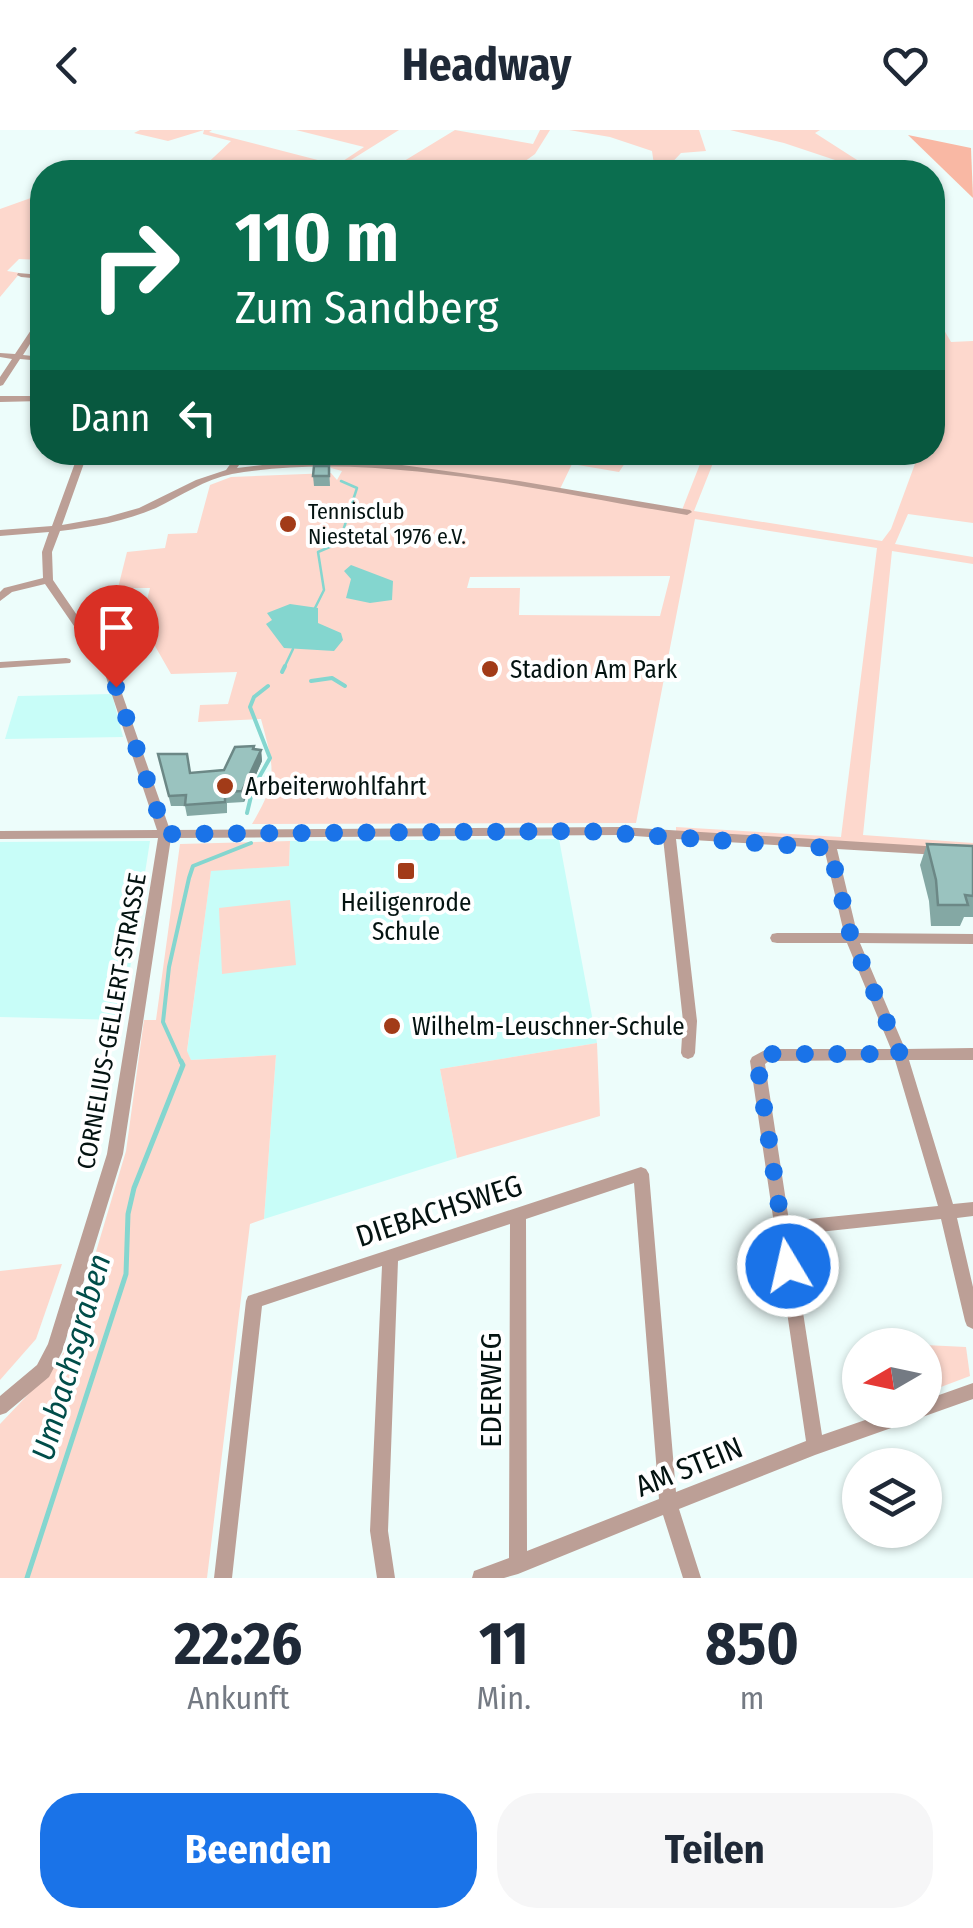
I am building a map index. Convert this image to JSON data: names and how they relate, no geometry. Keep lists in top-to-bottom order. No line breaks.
{"streets":{"street":["CORNELIUS-GELLERT-STRASSE","DIEBACHSWEG","EDERWEG","AM STEIN"]},"crossings":[["DIEBACHSWEG","EDERWEG"],["DIEBACHSWEG","AM STEIN"],["EDERWEG","AM STEIN"]],"water":["Umbachsgraben"],"places":{"other":["Tennisclub Niestetal 1976 e.V.","Stadion Am Park","Arbeiterwohlfahrt","Wilhelm-Leuschner-Schule"],"transit":["Heiligenrode Schule"]},"north":"left","page":{"header":"Headway","turn":["110 m","Zum Sandberg"],"then":"Dann","eta":["22:26","Ankunft","11","Min.","850","m"],"buttons":["Beenden","Teilen"]}}
